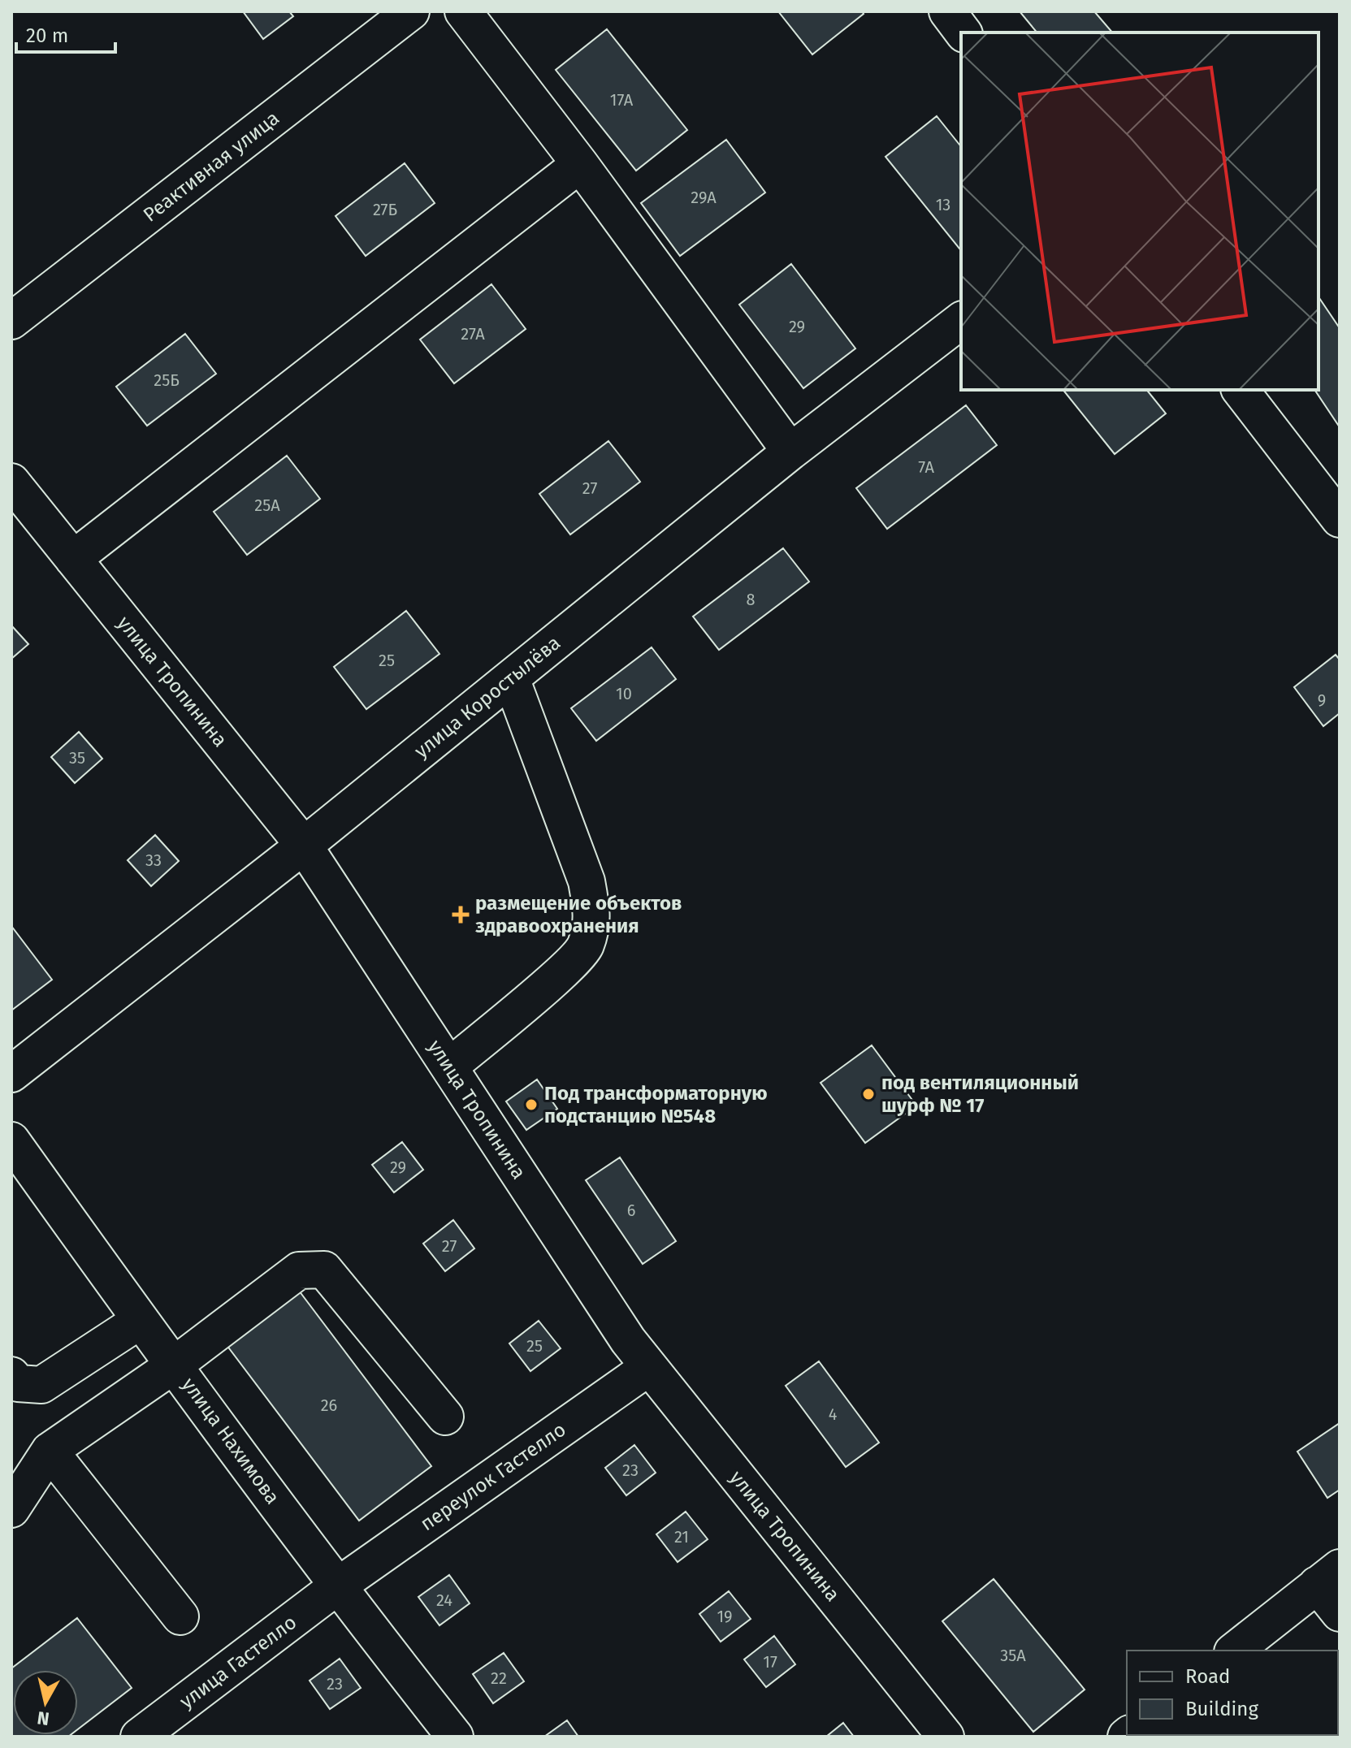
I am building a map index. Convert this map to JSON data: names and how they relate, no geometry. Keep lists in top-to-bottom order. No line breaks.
{"streets":{"street":["Реактивная улица","улица Тропинина","улица Коростылёва","улица Нахимова","переулок Гастелло","улица Гастелло"]},"crossings":[["улица Тропинина","улица Коростылёва"],["улица Тропинина","переулок Гастелло"],["улица Нахимова","переулок Гастелло"],["улица Нахимова","улица Гастелло"],["переулок Гастелло","улица Гастелло"]],"places":{"health":["размещение объектов здравоохранения"],"other":["под вентиляционный шурф № 17","Под трансформаторную подстанцию №548"]},"house_numbers":["17А","29А","13","27Б","29","27А","25Б","7А","27","25А","8","25","10","9","35","33","29","6","27","25","26","4","23","21","24","19","35А","17","22","23"],"legend":["Road","Building"],"scale_bar":"20 m","north":"bottom"}
